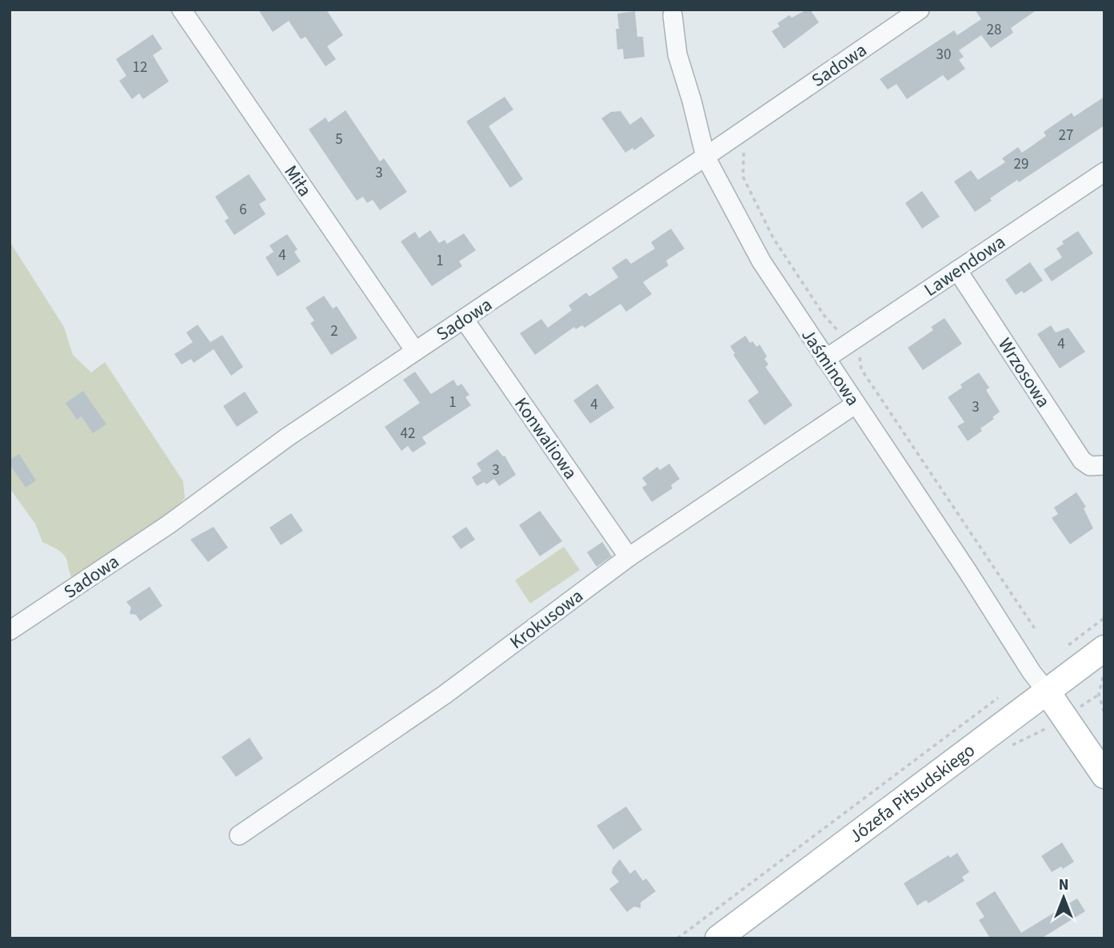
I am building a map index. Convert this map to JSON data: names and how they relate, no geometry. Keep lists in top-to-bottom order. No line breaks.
{"streets":{"main road":["Józefa Piłsudskiego"],"street":["Sadowa","Miła","Lawendowa","Jaśminowa","Wrzosowa","Konwaliowa","Krokusowa"]},"crossings":[["Sadowa","Miła"],["Sadowa","Jaśminowa"],["Sadowa","Konwaliowa"],["Lawendowa","Jaśminowa"],["Lawendowa","Wrzosowa"],["Jaśminowa","Krokusowa"],["Jaśminowa","Józefa Piłsudskiego"],["Konwaliowa","Krokusowa"]],"house_numbers":["28","30","12","27","5","29","3","6","4","1","2","4","1","4","3","42","3"],"north":"top"}
